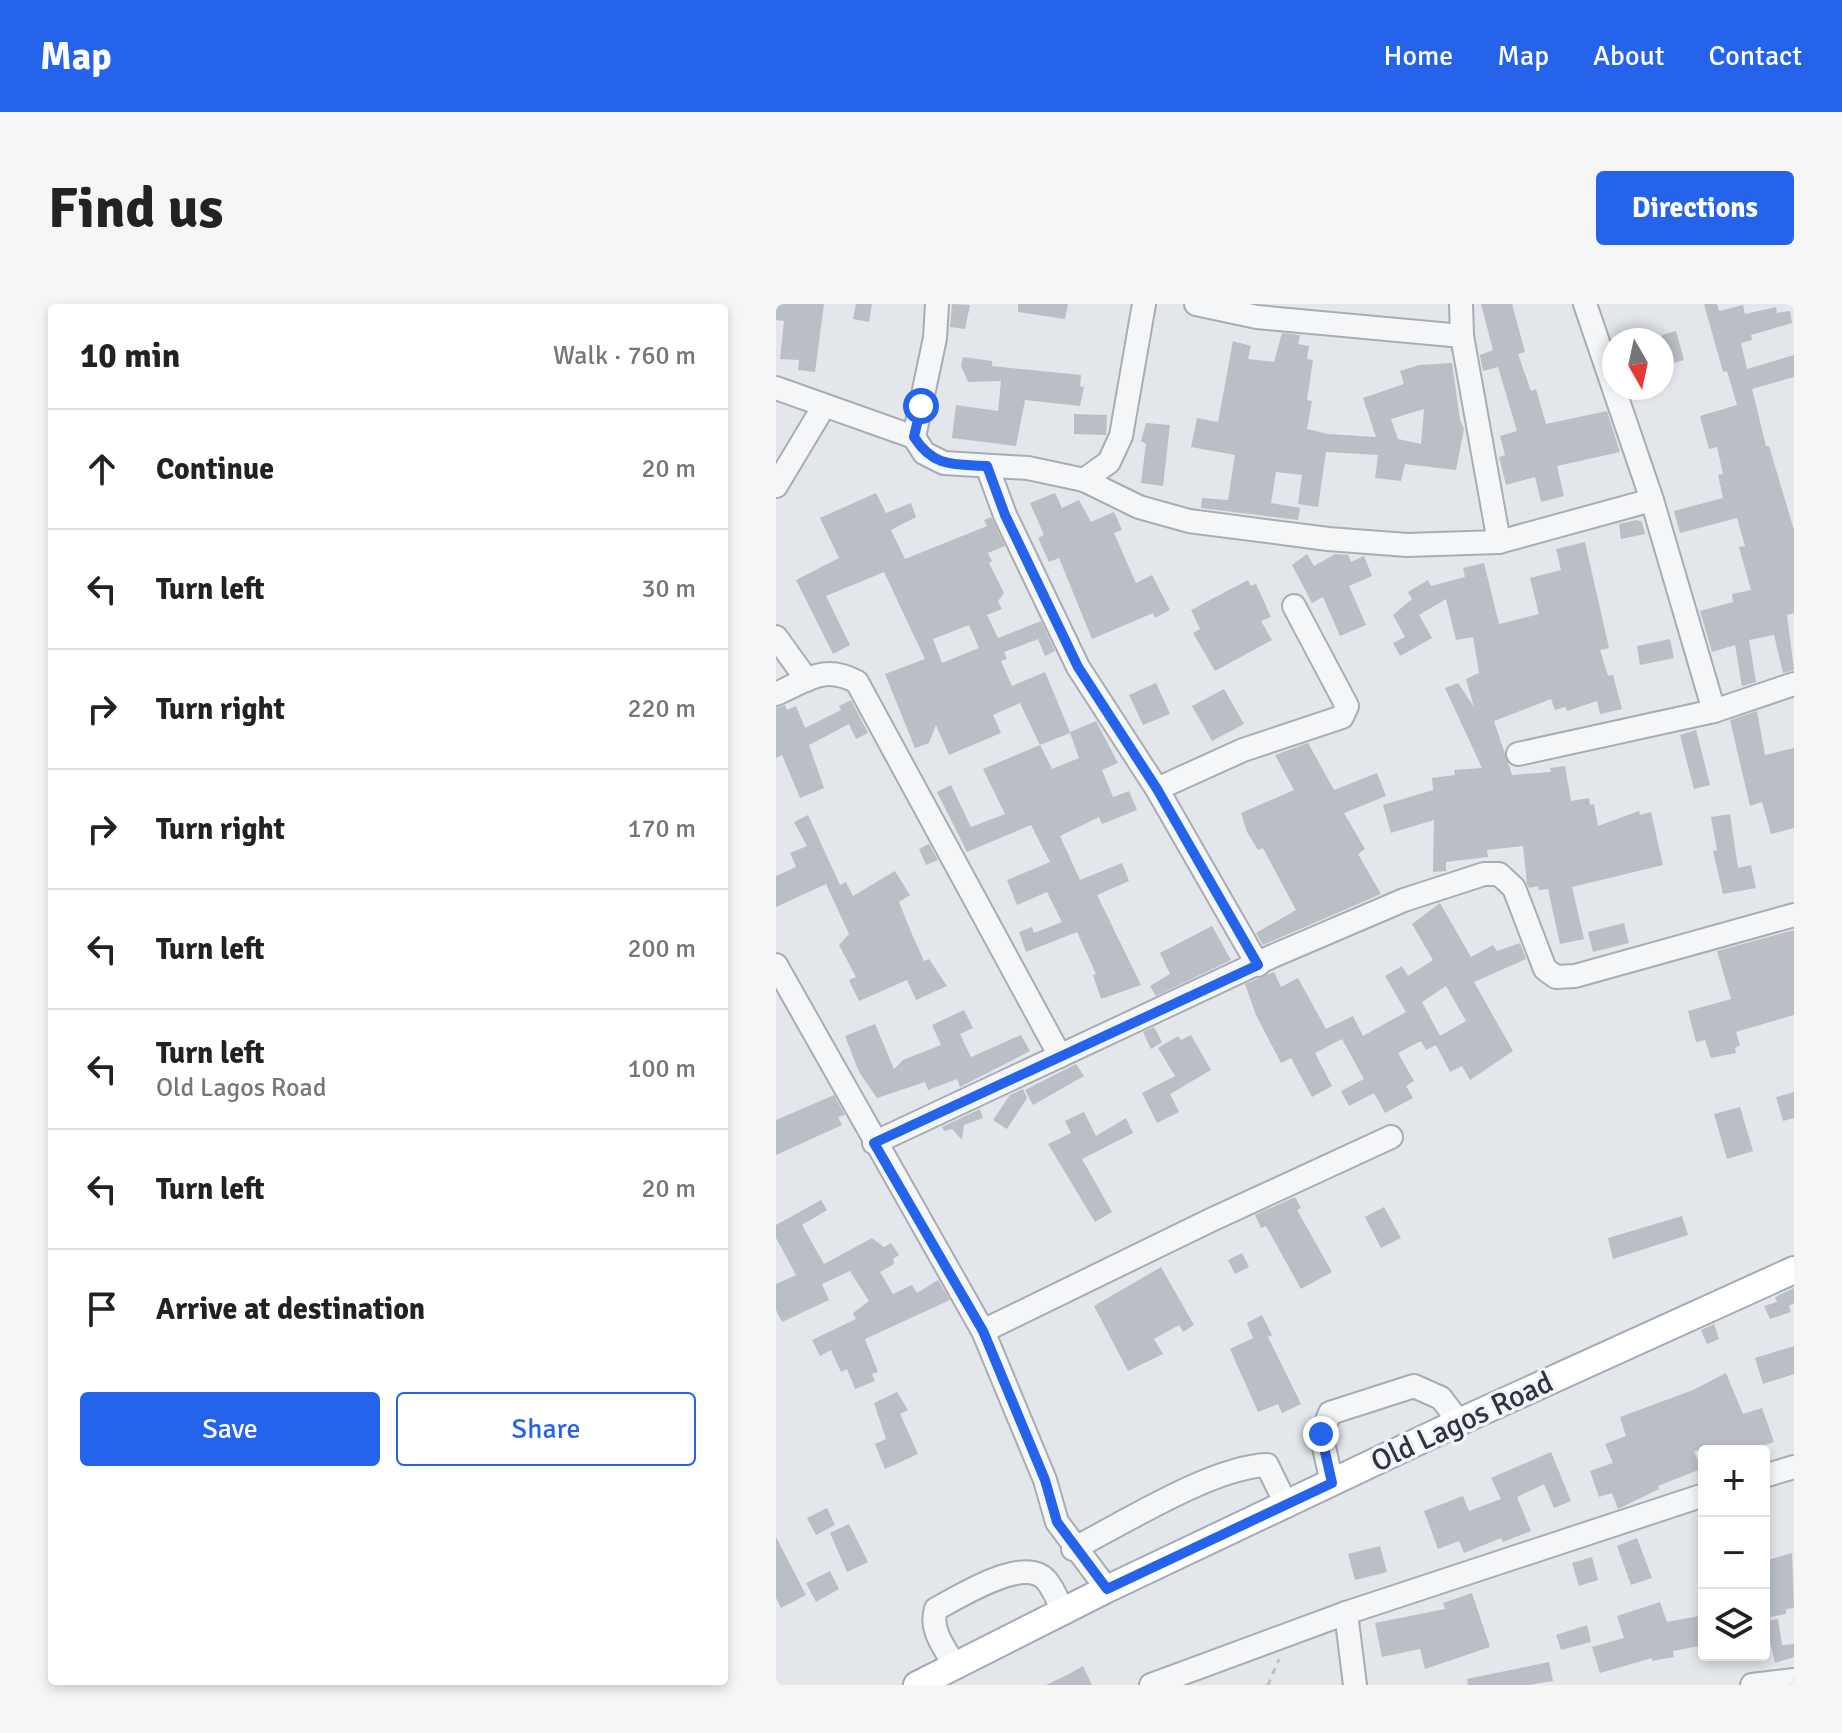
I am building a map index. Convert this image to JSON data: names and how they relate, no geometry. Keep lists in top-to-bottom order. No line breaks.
{"streets":{"main road":["Old Lagos Road"]},"north":"bottom","page":{"header":"Map","nav":["Home","Map","About","Contact"],"buttons":["Directions",["Save","Share"]],"title":"Find us","heading":["10 min","Walk · 760 m"],"list":[["Continue","20 m"],["Turn left","30 m"],["Turn right","220 m"],["Turn right","170 m"],["Turn left","200 m"],["Turn left","Old Lagos Road","100 m"],["Turn left","20 m"],"Arrive at destination"],"map_buttons":["+","−"]}}
